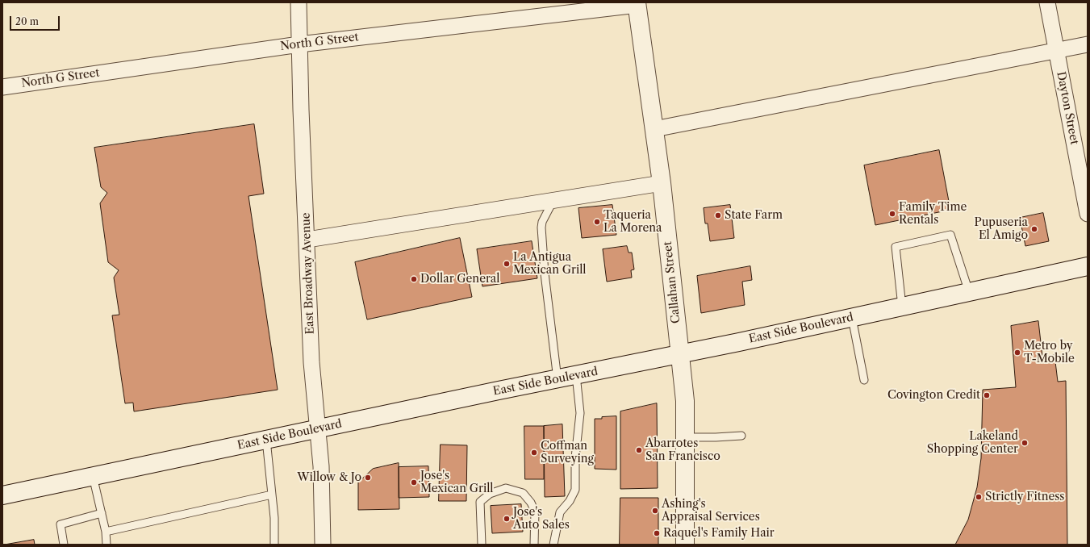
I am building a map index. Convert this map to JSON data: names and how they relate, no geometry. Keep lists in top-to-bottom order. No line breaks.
{"streets":{"main road":["Callahan Street","East Side Boulevard"],"street":["North G Street","Dayton Street","East Broadway Avenue"]},"crossings":[["North G Street","East Broadway Avenue"],["North G Street","Callahan Street"],["East Broadway Avenue","East Side Boulevard"],["Callahan Street","East Side Boulevard"]],"places":["Family Time Rentals","State Farm","Taqueria La Morena","Pupuseria El Amigo","La Antigua Mexican Grill","Dollar General","Metro by T-Mobile","Covington Credit","Lakeland Shopping Center","Abarrotes San Francisco","Coffman Surveying","Willow & Jo","Jose's Mexican Grill","Strictly Fitness","Ashing's Appraisal Services","Jose's Auto Sales","Raquel's Family Hair"],"scale_bar":"20 m"}
